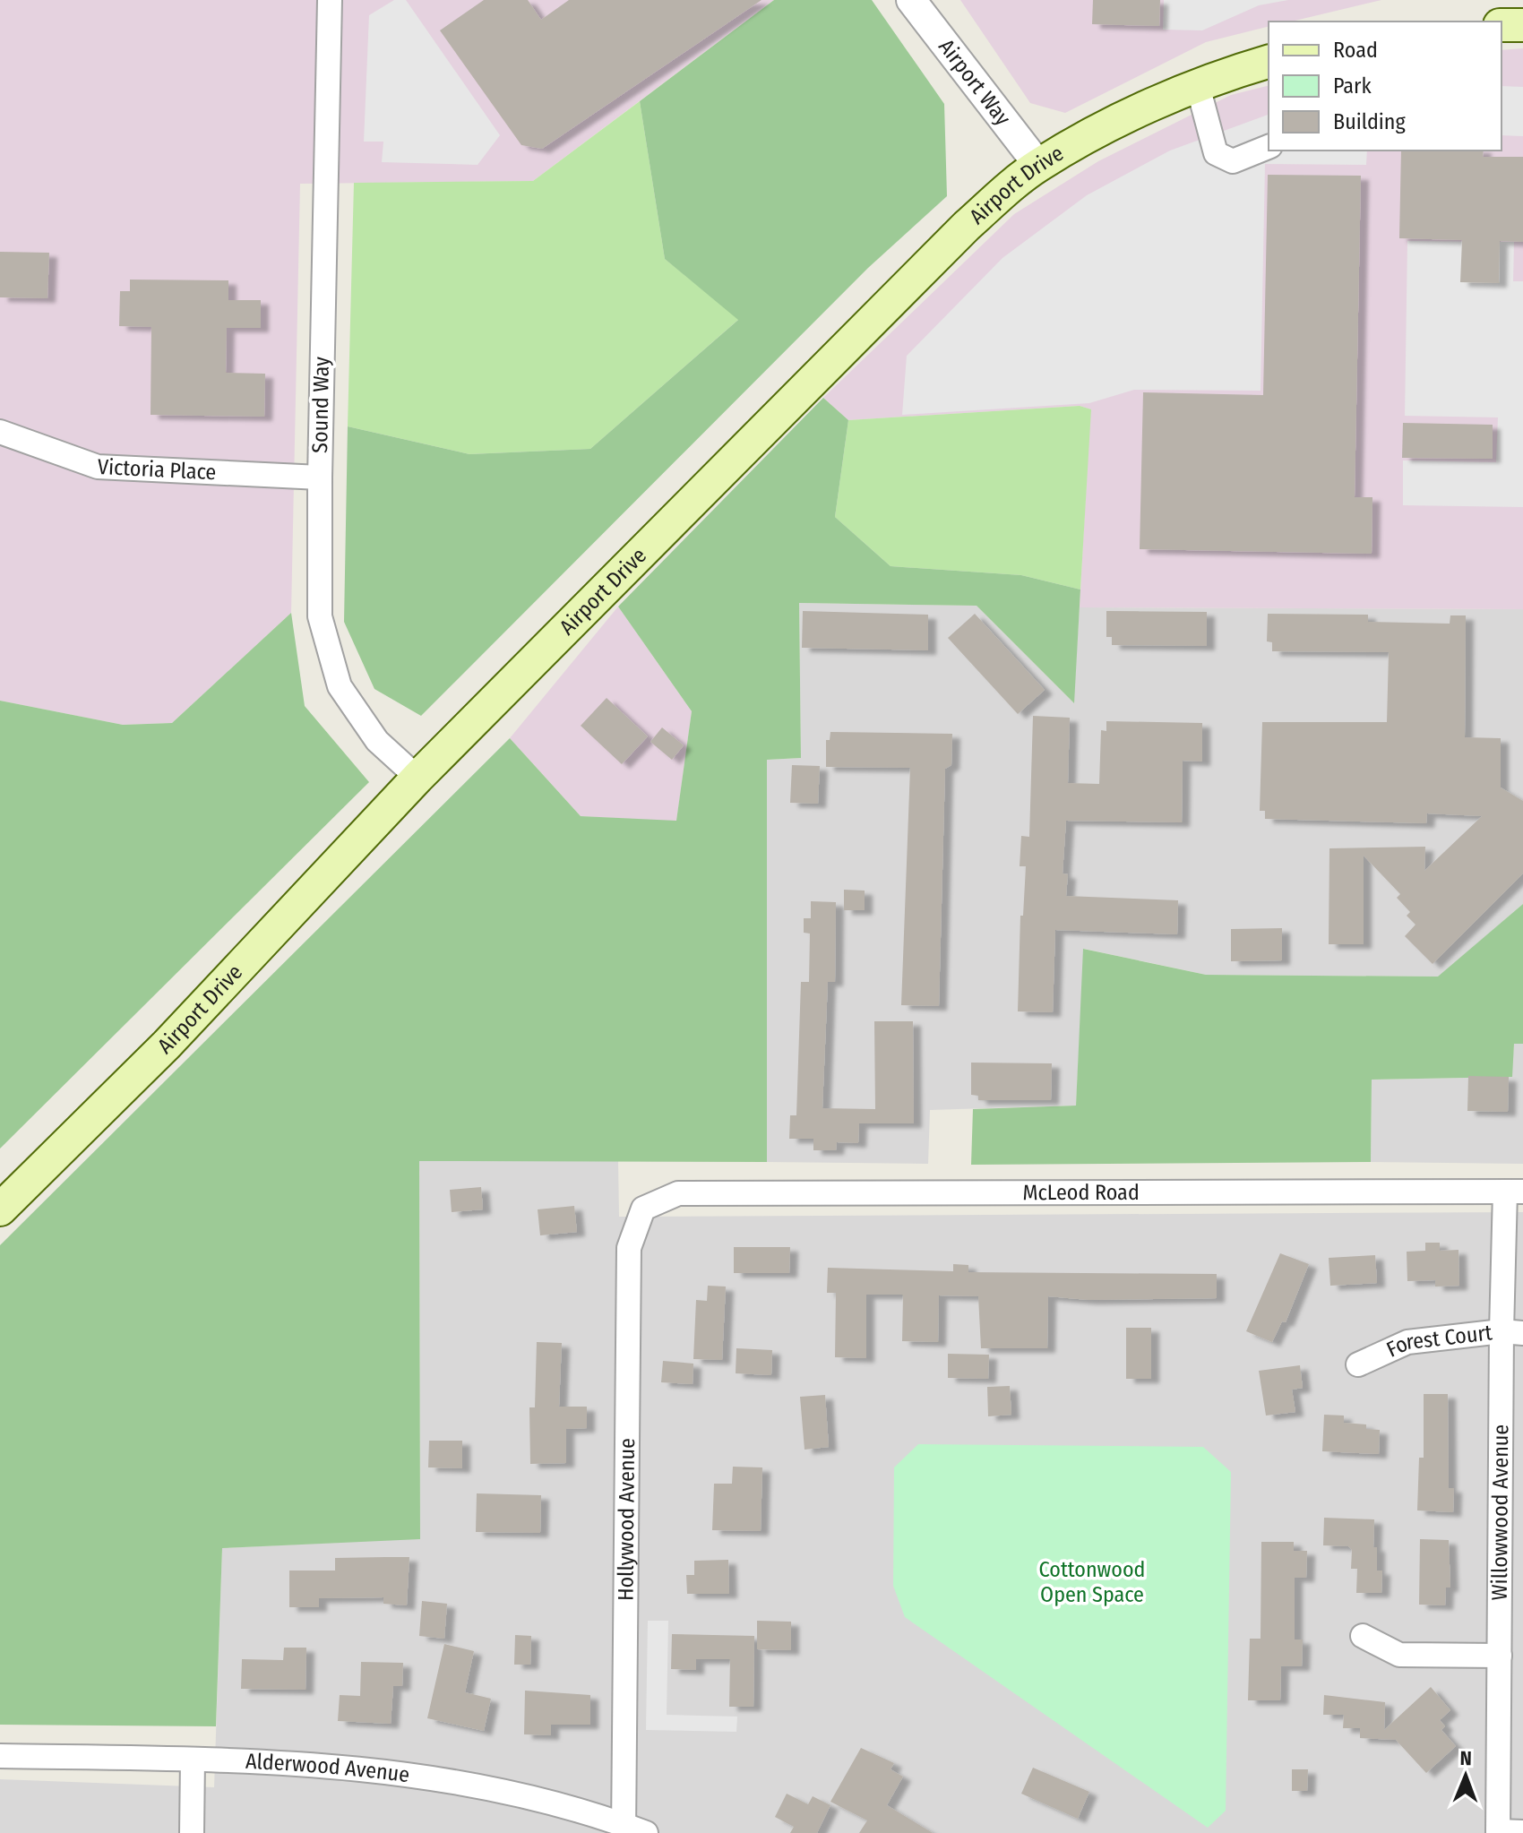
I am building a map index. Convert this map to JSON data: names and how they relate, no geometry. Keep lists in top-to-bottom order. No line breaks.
{"streets":{"main road":["Airport Drive"],"street":["Airport Way","Sound Way","Victoria Place","McLeod Road","Forest Court","Willowwood Avenue","Hollywood Avenue","Alderwood Avenue"]},"crossings":[["Airport Way","Airport Drive"],["Airport Drive","Sound Way"],["Sound Way","Victoria Place"],["McLeod Road","Willowwood Avenue"],["McLeod Road","Hollywood Avenue"],["Forest Court","Willowwood Avenue"],["Hollywood Avenue","Alderwood Avenue"]],"parks":["Cottonwood Open Space"],"legend":["Road","Park","Building"],"north":"top"}
